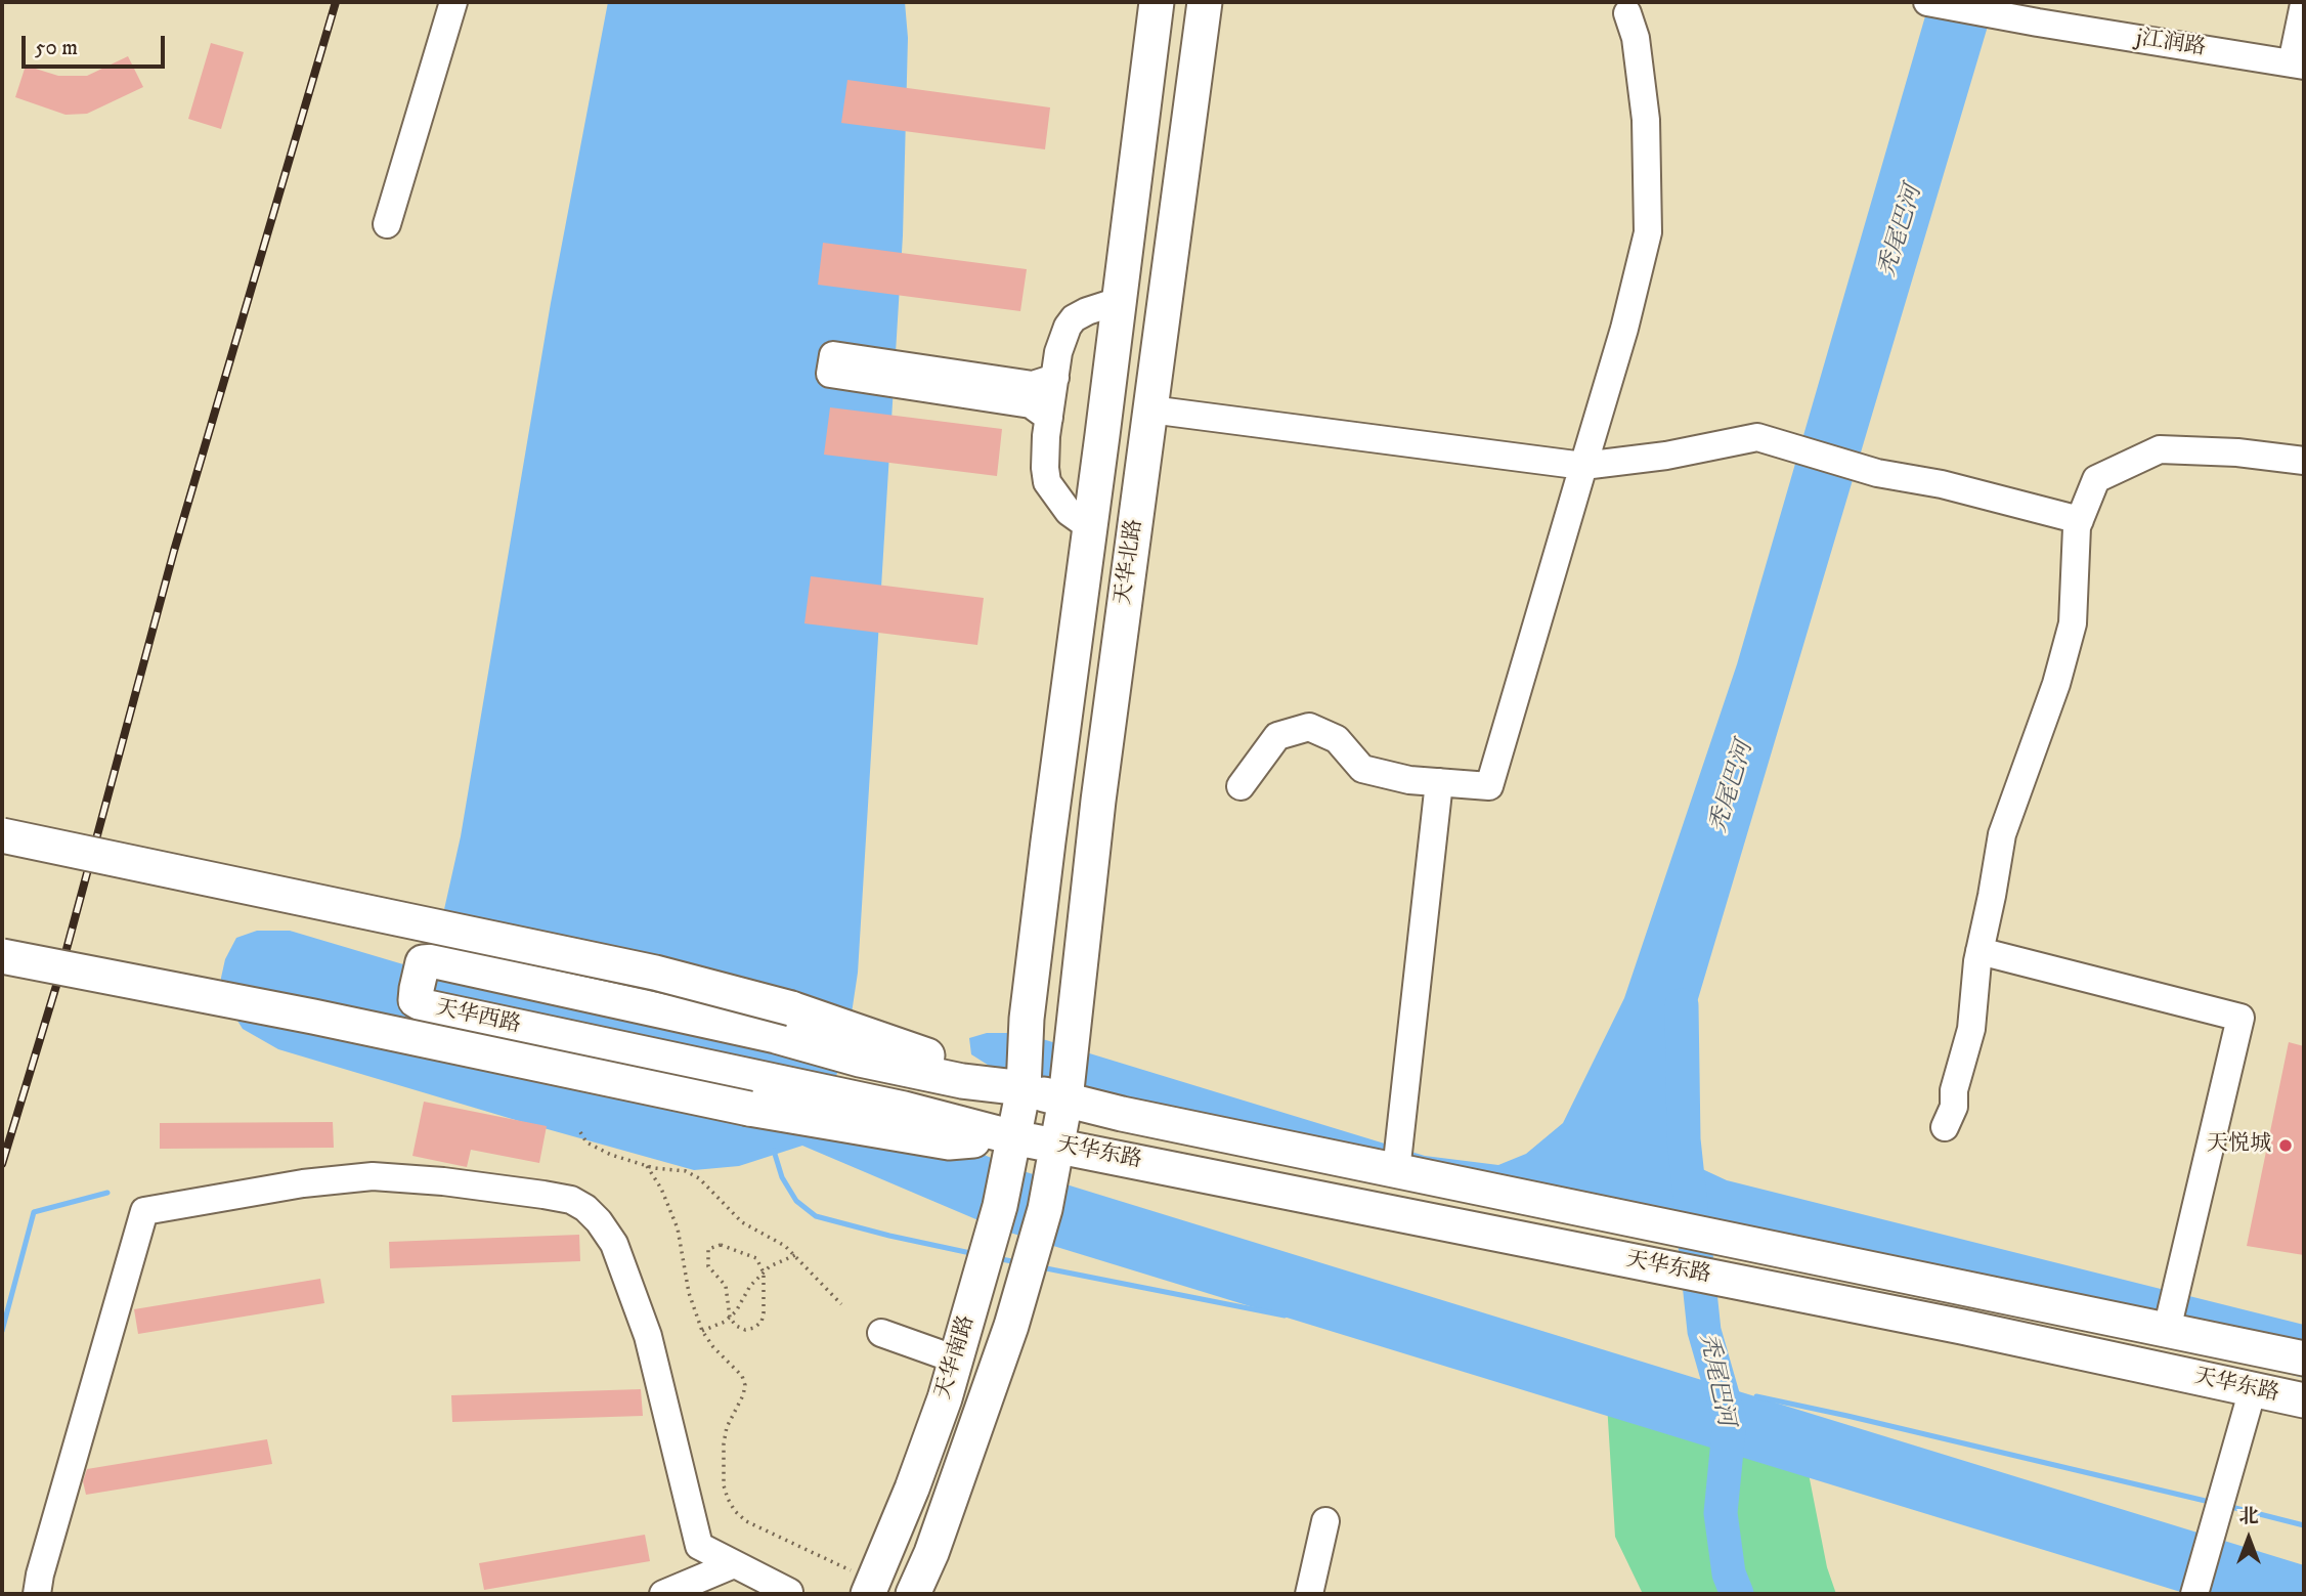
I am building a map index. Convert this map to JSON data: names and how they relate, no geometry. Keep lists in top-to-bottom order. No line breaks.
{"streets":{"main road":["天华北路","天华西路","天华东路","天华南路"],"street":["j江润路"]},"crossings":[["天华北路","天华西路"],["天华北路","天华东路"],["天华北路","天华南路"],["天华西路","天华东路"],["天华西路","天华南路"],["天华东路","天华南路"]],"water":["秃尾巴河"],"places":["天悦城"],"scale_bar":"50 m","north":"top"}
